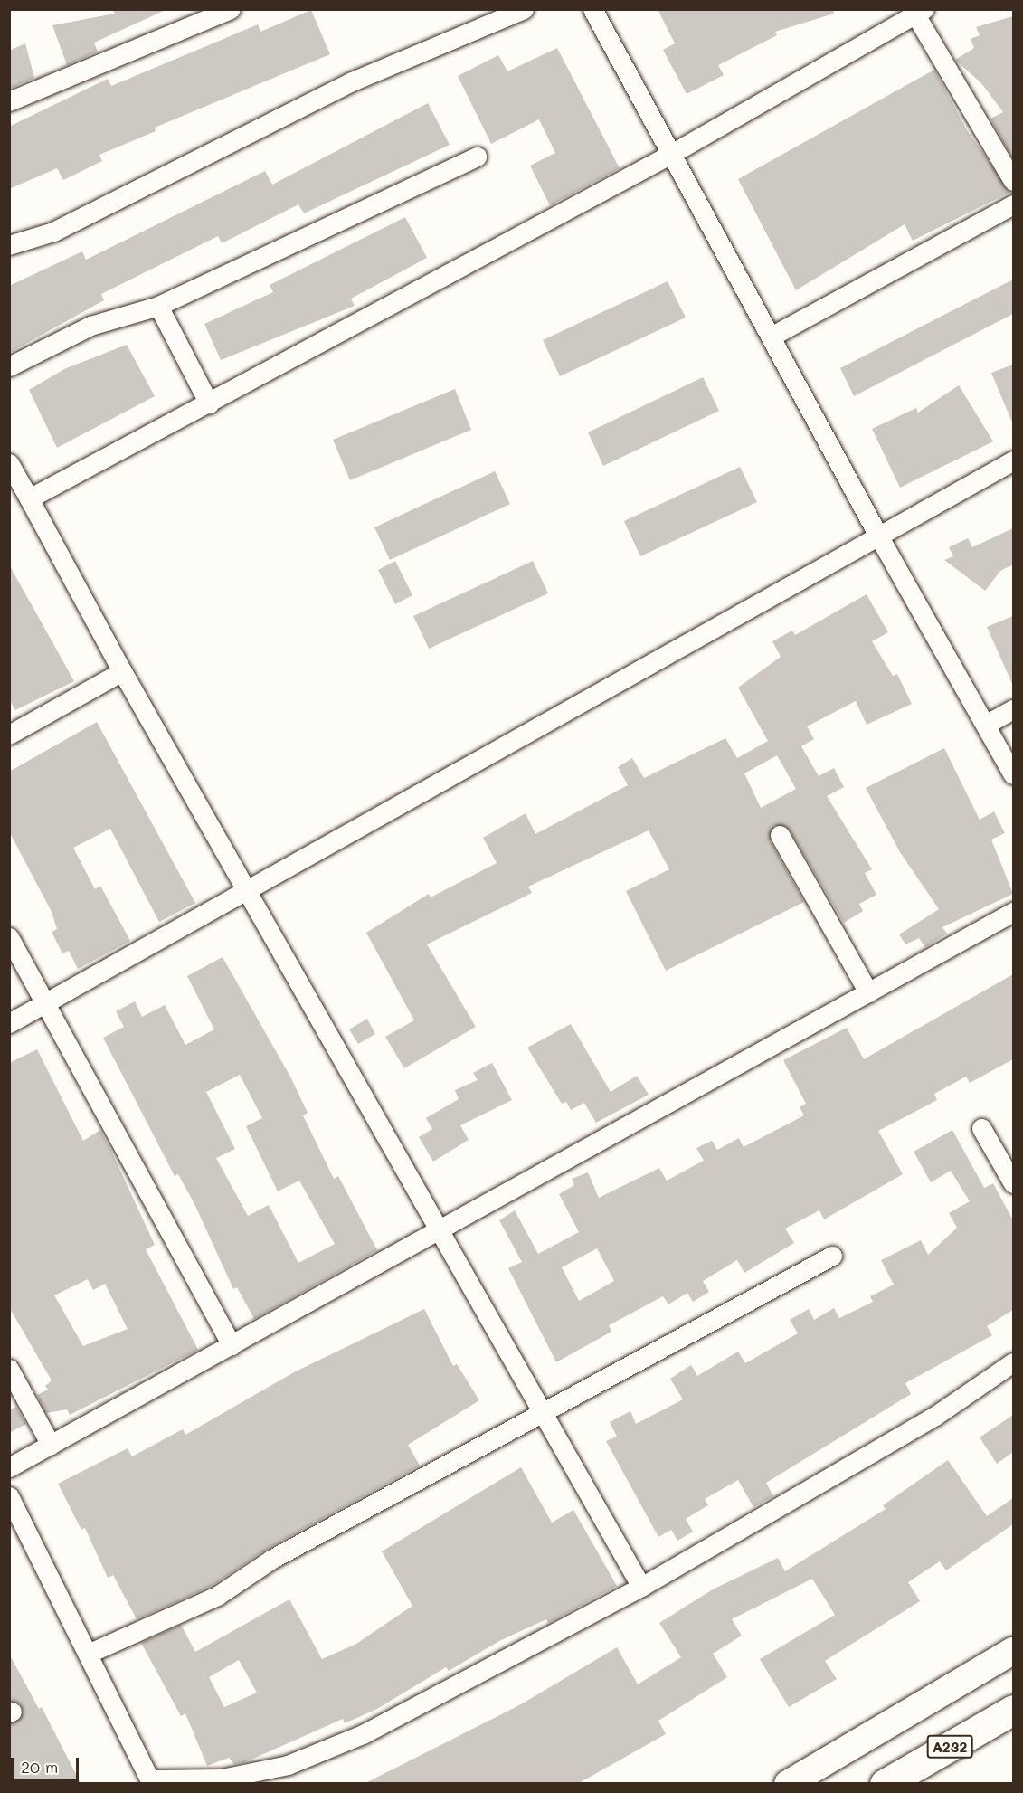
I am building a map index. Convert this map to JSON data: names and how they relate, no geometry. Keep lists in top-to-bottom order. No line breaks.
{"streets":{"highway":["A232"]},"scale_bar":"20 m"}
